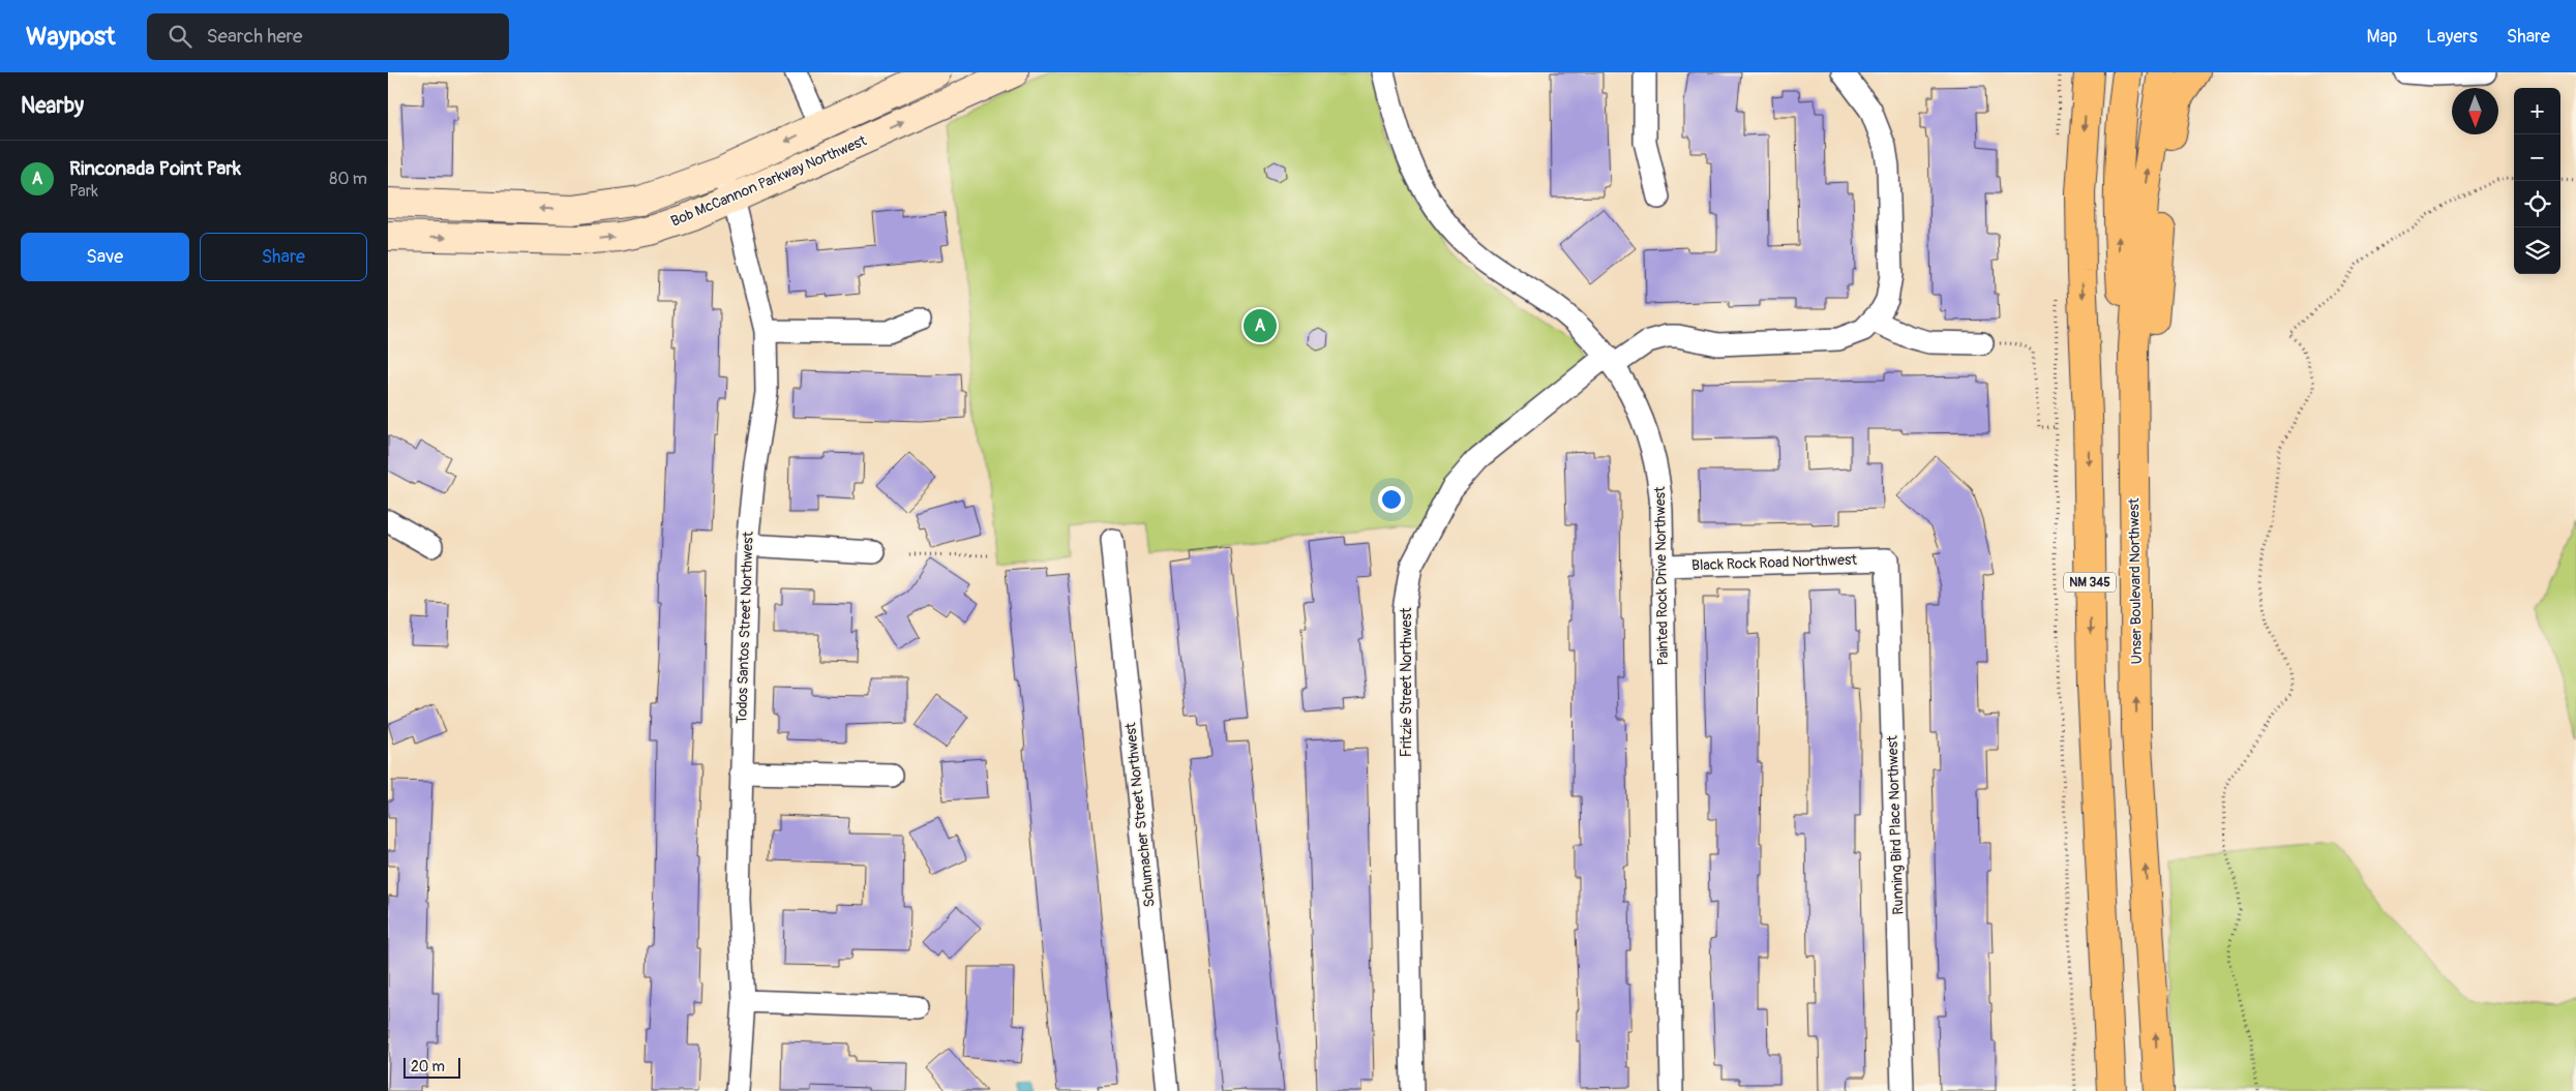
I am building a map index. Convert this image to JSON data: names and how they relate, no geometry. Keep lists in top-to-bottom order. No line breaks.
{"streets":{"main road":["Unser Boulevard Northwest","NM 345"],"street":["Bob McCannon Parkway Northwest","Black Rock Road Northwest","Painted Rock Drive Northwest","Todos Santos Street Northwest","Fritzie Street Northwest","Schumacher Street Northwest","Running Bird Place Northwest"]},"crossings":[["Bob McCannon Parkway Northwest","Todos Santos Street Northwest"],["Black Rock Road Northwest","Painted Rock Drive Northwest"],["Black Rock Road Northwest","Running Bird Place Northwest"],["Painted Rock Drive Northwest","Fritzie Street Northwest"]],"scale_bar":"20 m","north":"bottom","page":{"header":"Waypost","search":"Search here","nav":["Map","Layers","Share"],"heading":"Nearby","map_buttons":["+","−"],"list":[{"mark":"A","name":"Rinconada Point Park","note":"Park","value":"80 m"}],"buttons":["Save","Share"],"pins":"A","scale":"20 m"}}
